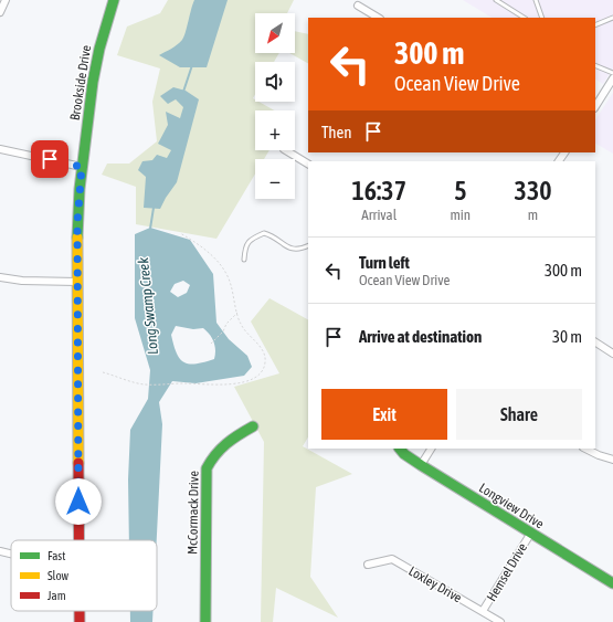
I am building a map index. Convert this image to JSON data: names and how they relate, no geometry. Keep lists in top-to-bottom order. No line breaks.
{"streets":{"street":["Brookside Drive","Longview Drive","McCormack Drive","Hemsel Drive","Loxley Drive"]},"crossings":[["Longview Drive","Hemsel Drive"],["Hemsel Drive","Loxley Drive"]],"water":["Long Swamp Creek"],"legend":["Fast","Slow","Jam"],"north":"bottom left","page":{"map_buttons":["+","−"],"turn":["300 m","Ocean View Drive"],"then":"Then","eta":["16:37","Arrival","5","min","330","m"],"list":[{"name":"Turn left","note":"Ocean View Drive","value":"300 m"},{"name":"Arrive at destination","value":"30 m"}],"buttons":["Exit","Share"]}}
